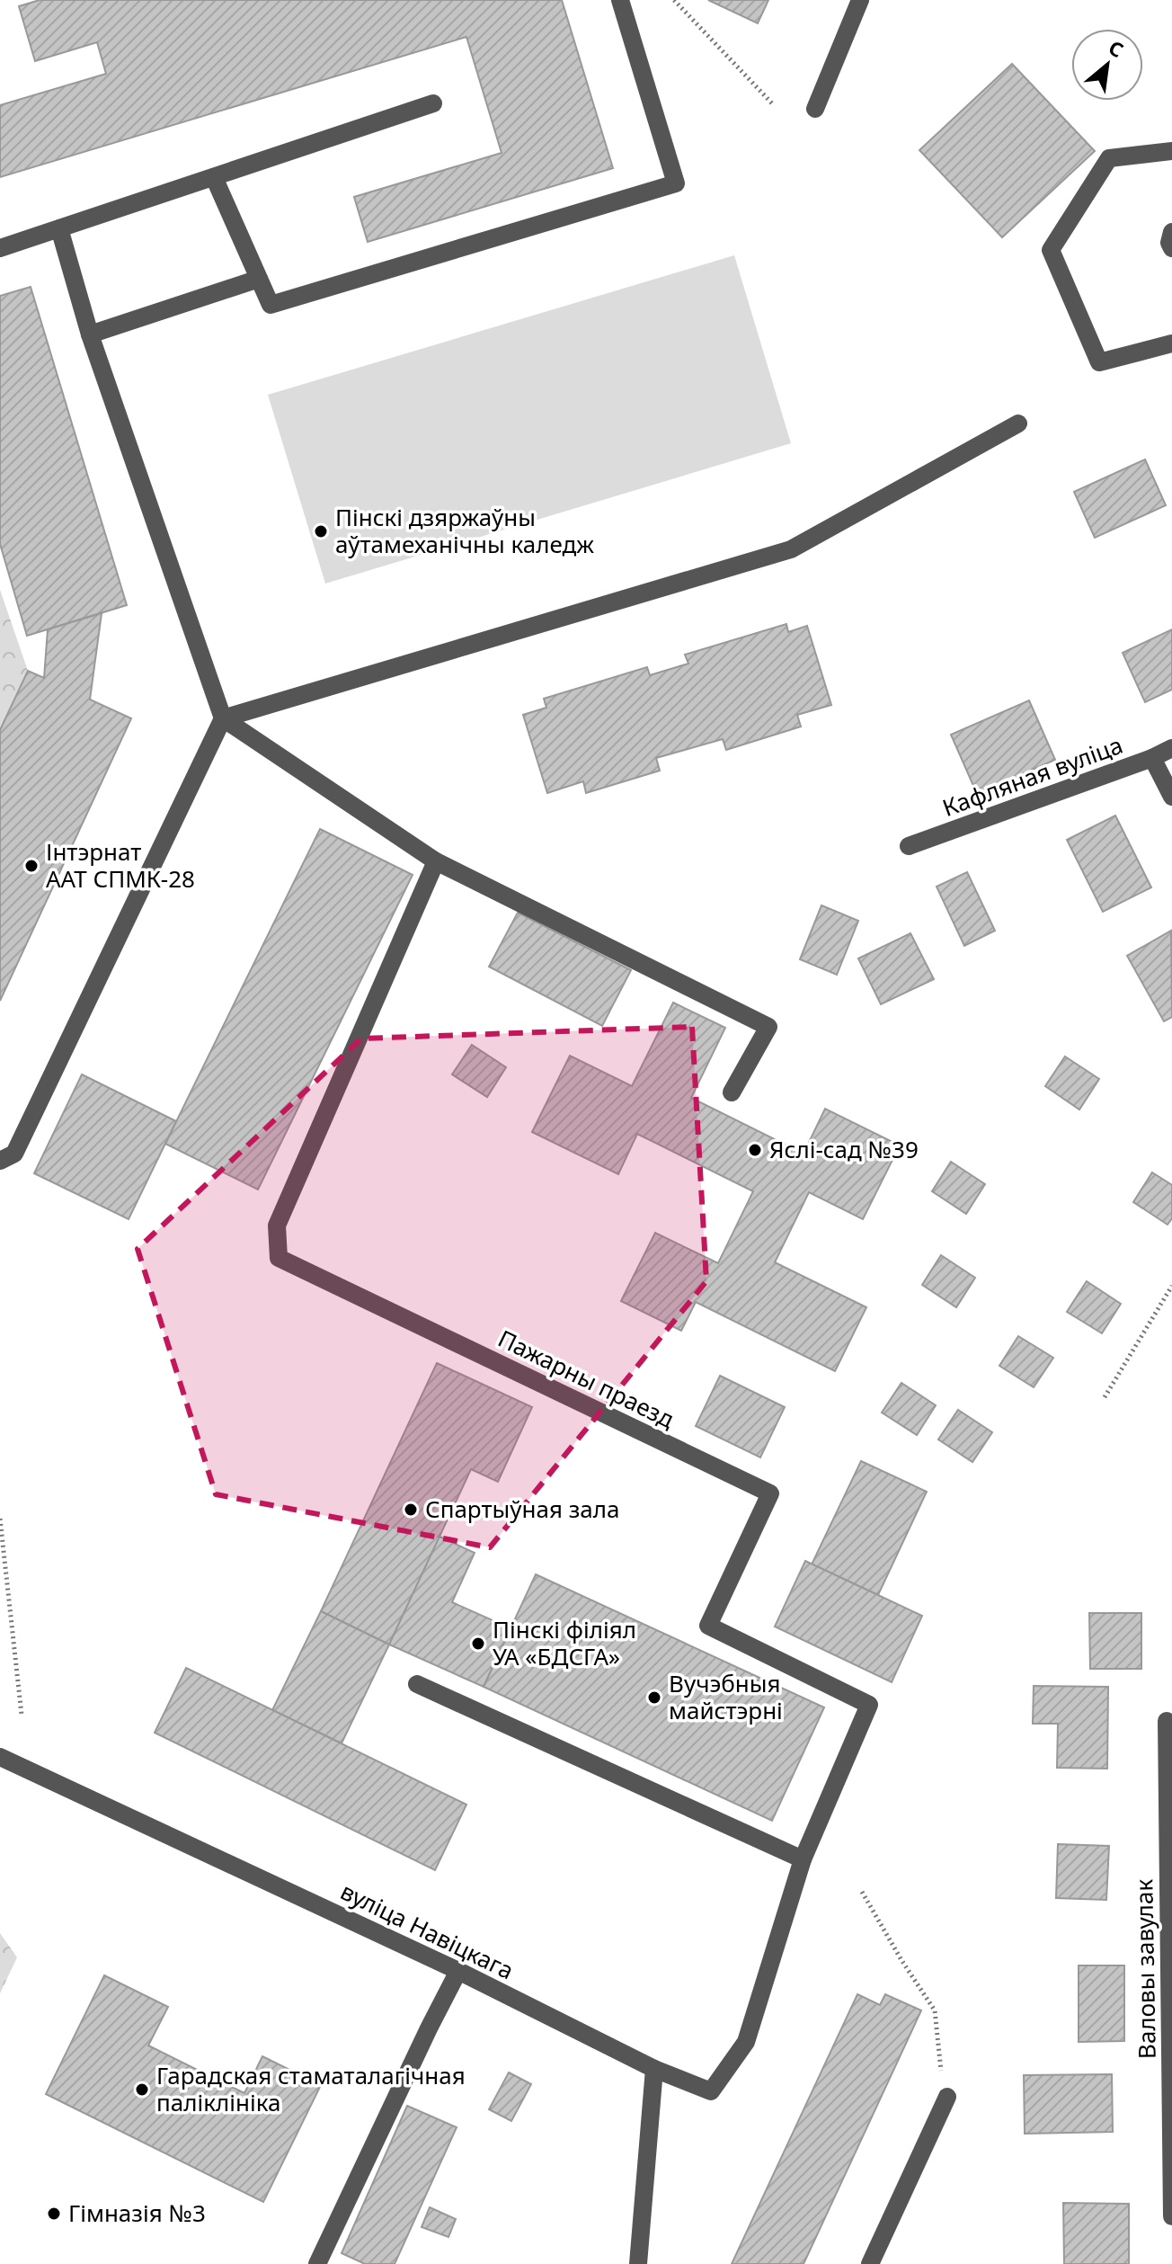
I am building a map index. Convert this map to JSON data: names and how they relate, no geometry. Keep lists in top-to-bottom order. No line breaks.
{"streets":{"street":["Кафляная вуліца","Пажарны праезд","вуліца Навіцкага","Валовы завулак"]},"crossings":[["Пажарны праезд","вуліца Навіцкага"]],"places":["Пінскі дзяржаўны аўтамеханічны каледж","Інтэрнат ААТ СПМК-28","Яслі-сад №39","Спартыўная зала","Пінскі філіял УА «БДСГА»","Вучэбныя майстэрні","Гарадская стаматалагічная паліклініка","Гімназія №3"],"north":"top right"}
